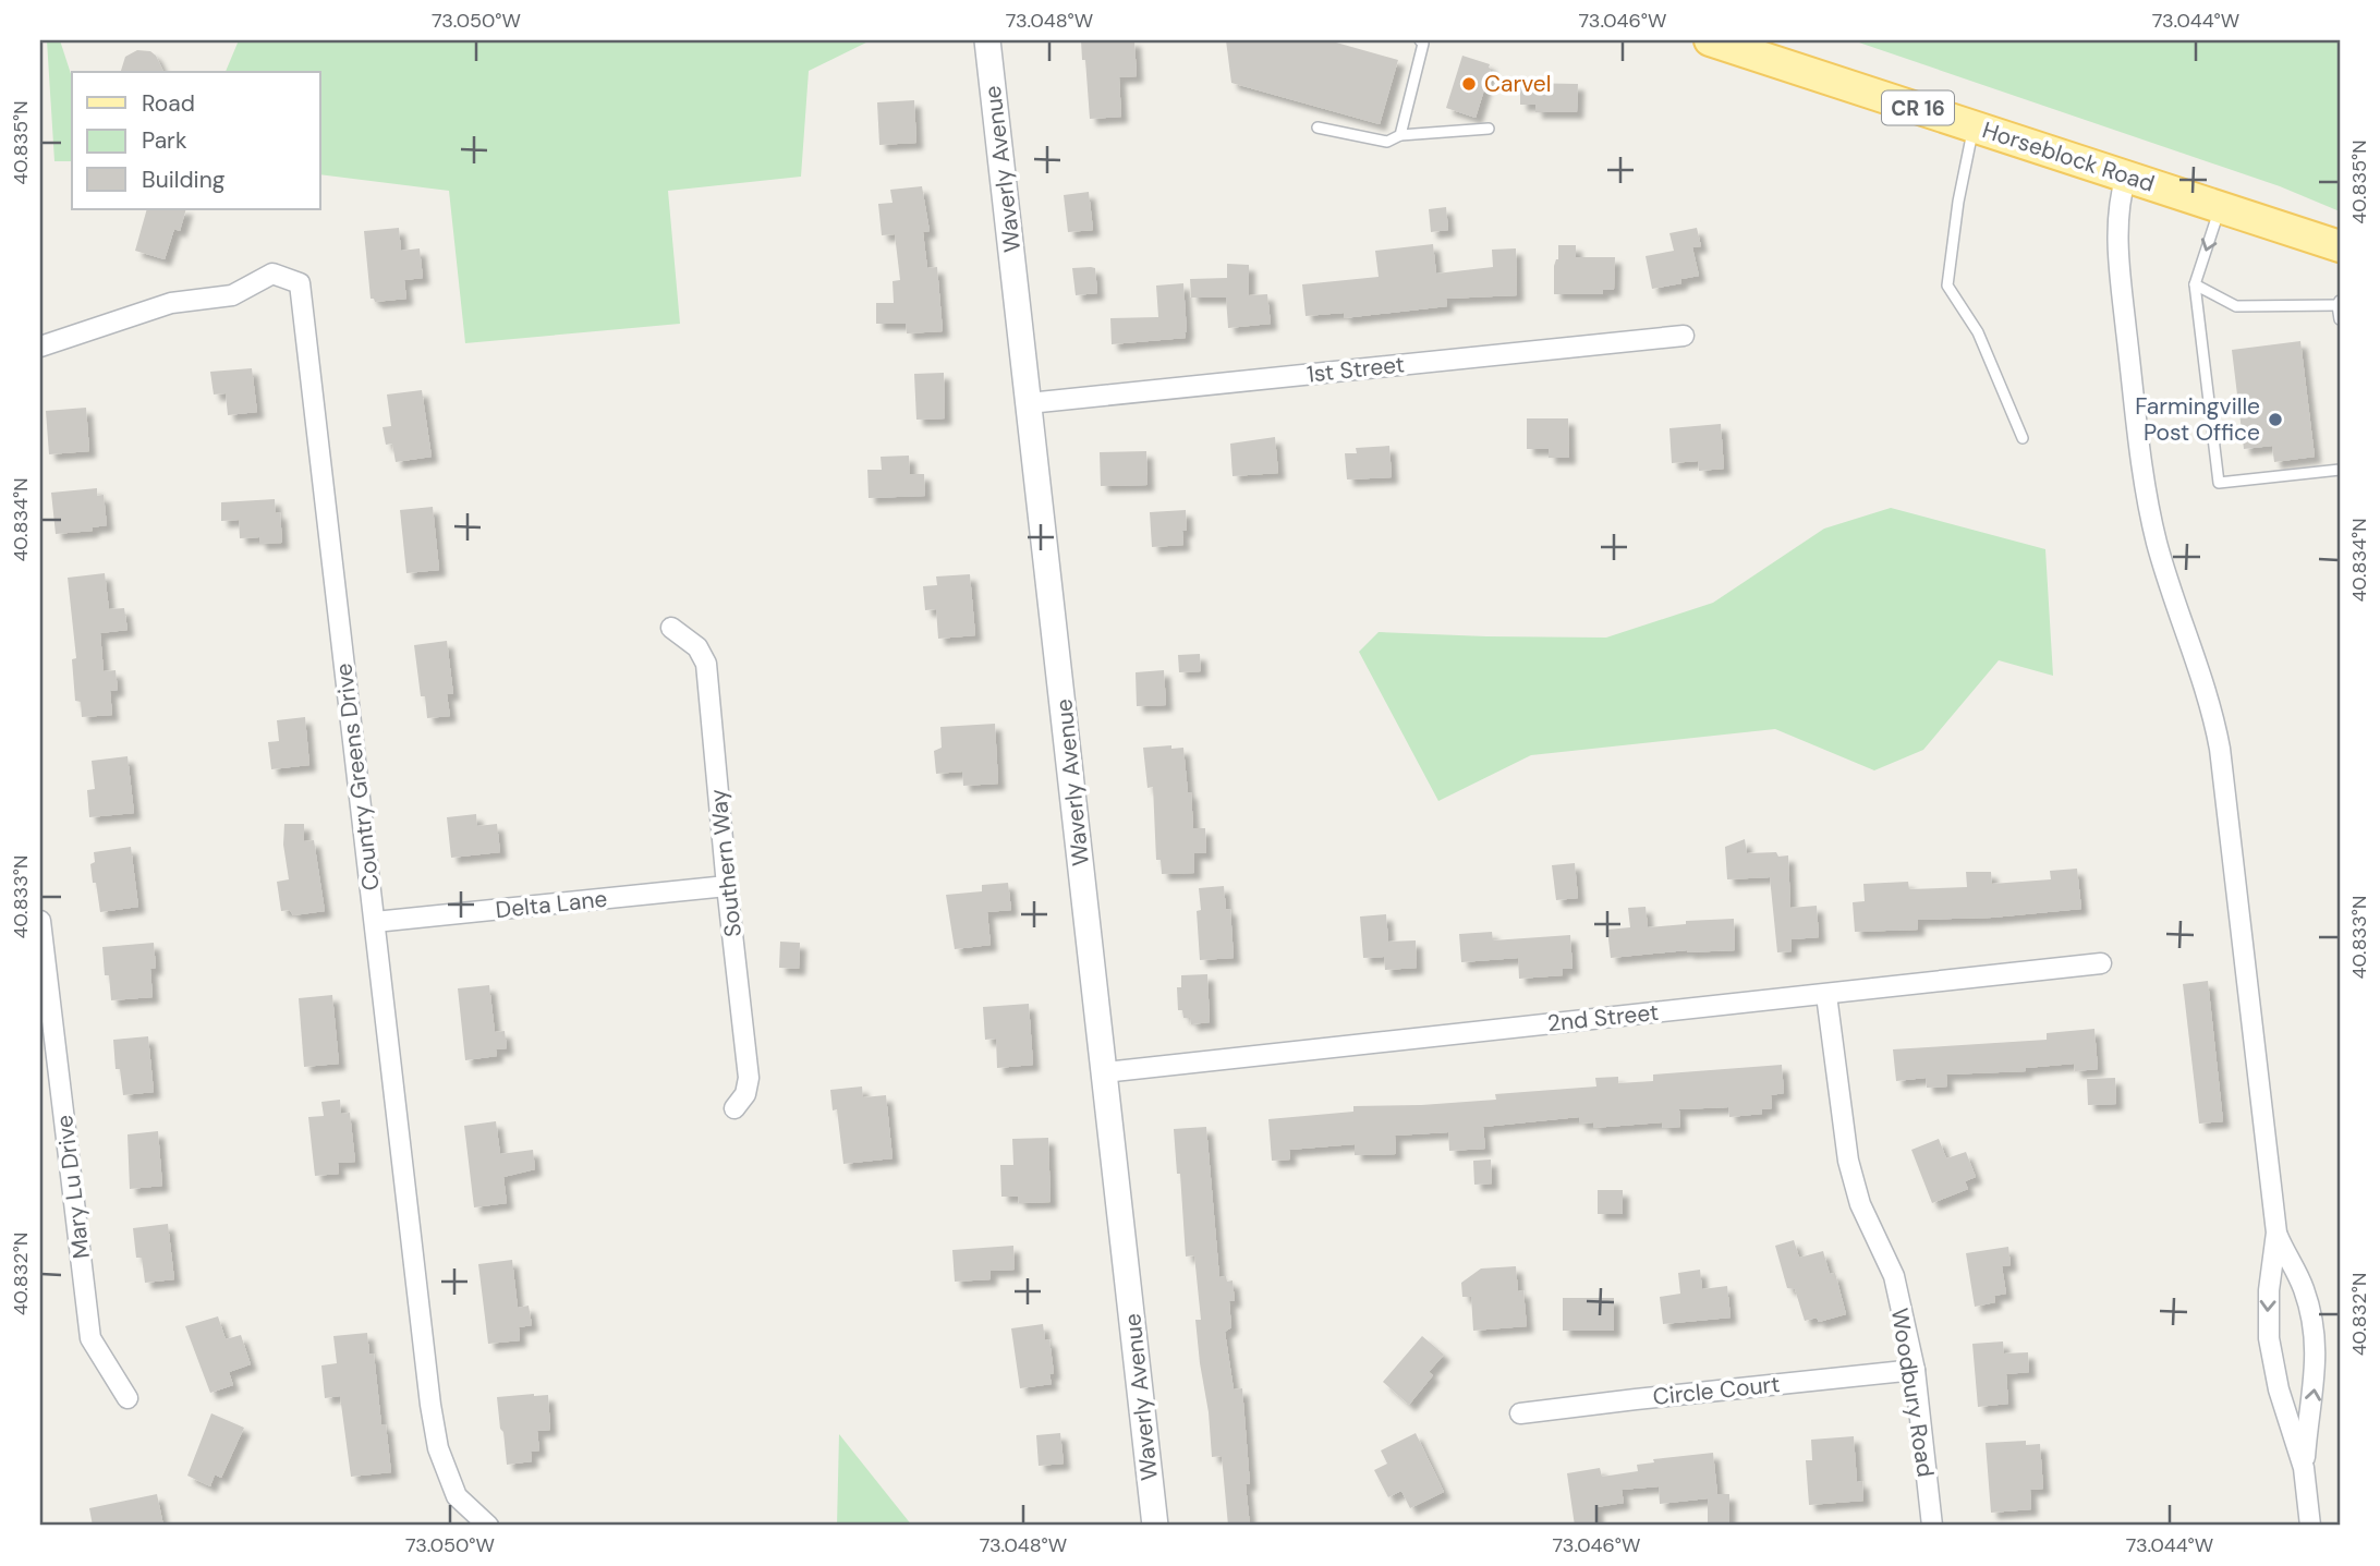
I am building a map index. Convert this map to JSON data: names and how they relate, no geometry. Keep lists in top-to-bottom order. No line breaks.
{"streets":{"main road":["CR 16","Horseblock Road"],"street":["Waverly Avenue","1st Street","Country Greens Drive","Southern Way","Delta Lane","2nd Street","Mary Lu Drive","Circle Court","Woodbury Road"]},"crossings":[["Waverly Avenue","1st Street"],["Waverly Avenue","2nd Street"],["Country Greens Drive","Delta Lane"],["Southern Way","Delta Lane"],["2nd Street","Woodbury Road"],["Circle Court","Woodbury Road"]],"places":["Carvel","Farmingville Post Office"],"legend":["Road","Park","Building"],"coordinates":["73.050°W","73.048°W","73.046°W","73.044°W","40.835°N","40.834°N","40.833°N","40.832°N"]}
